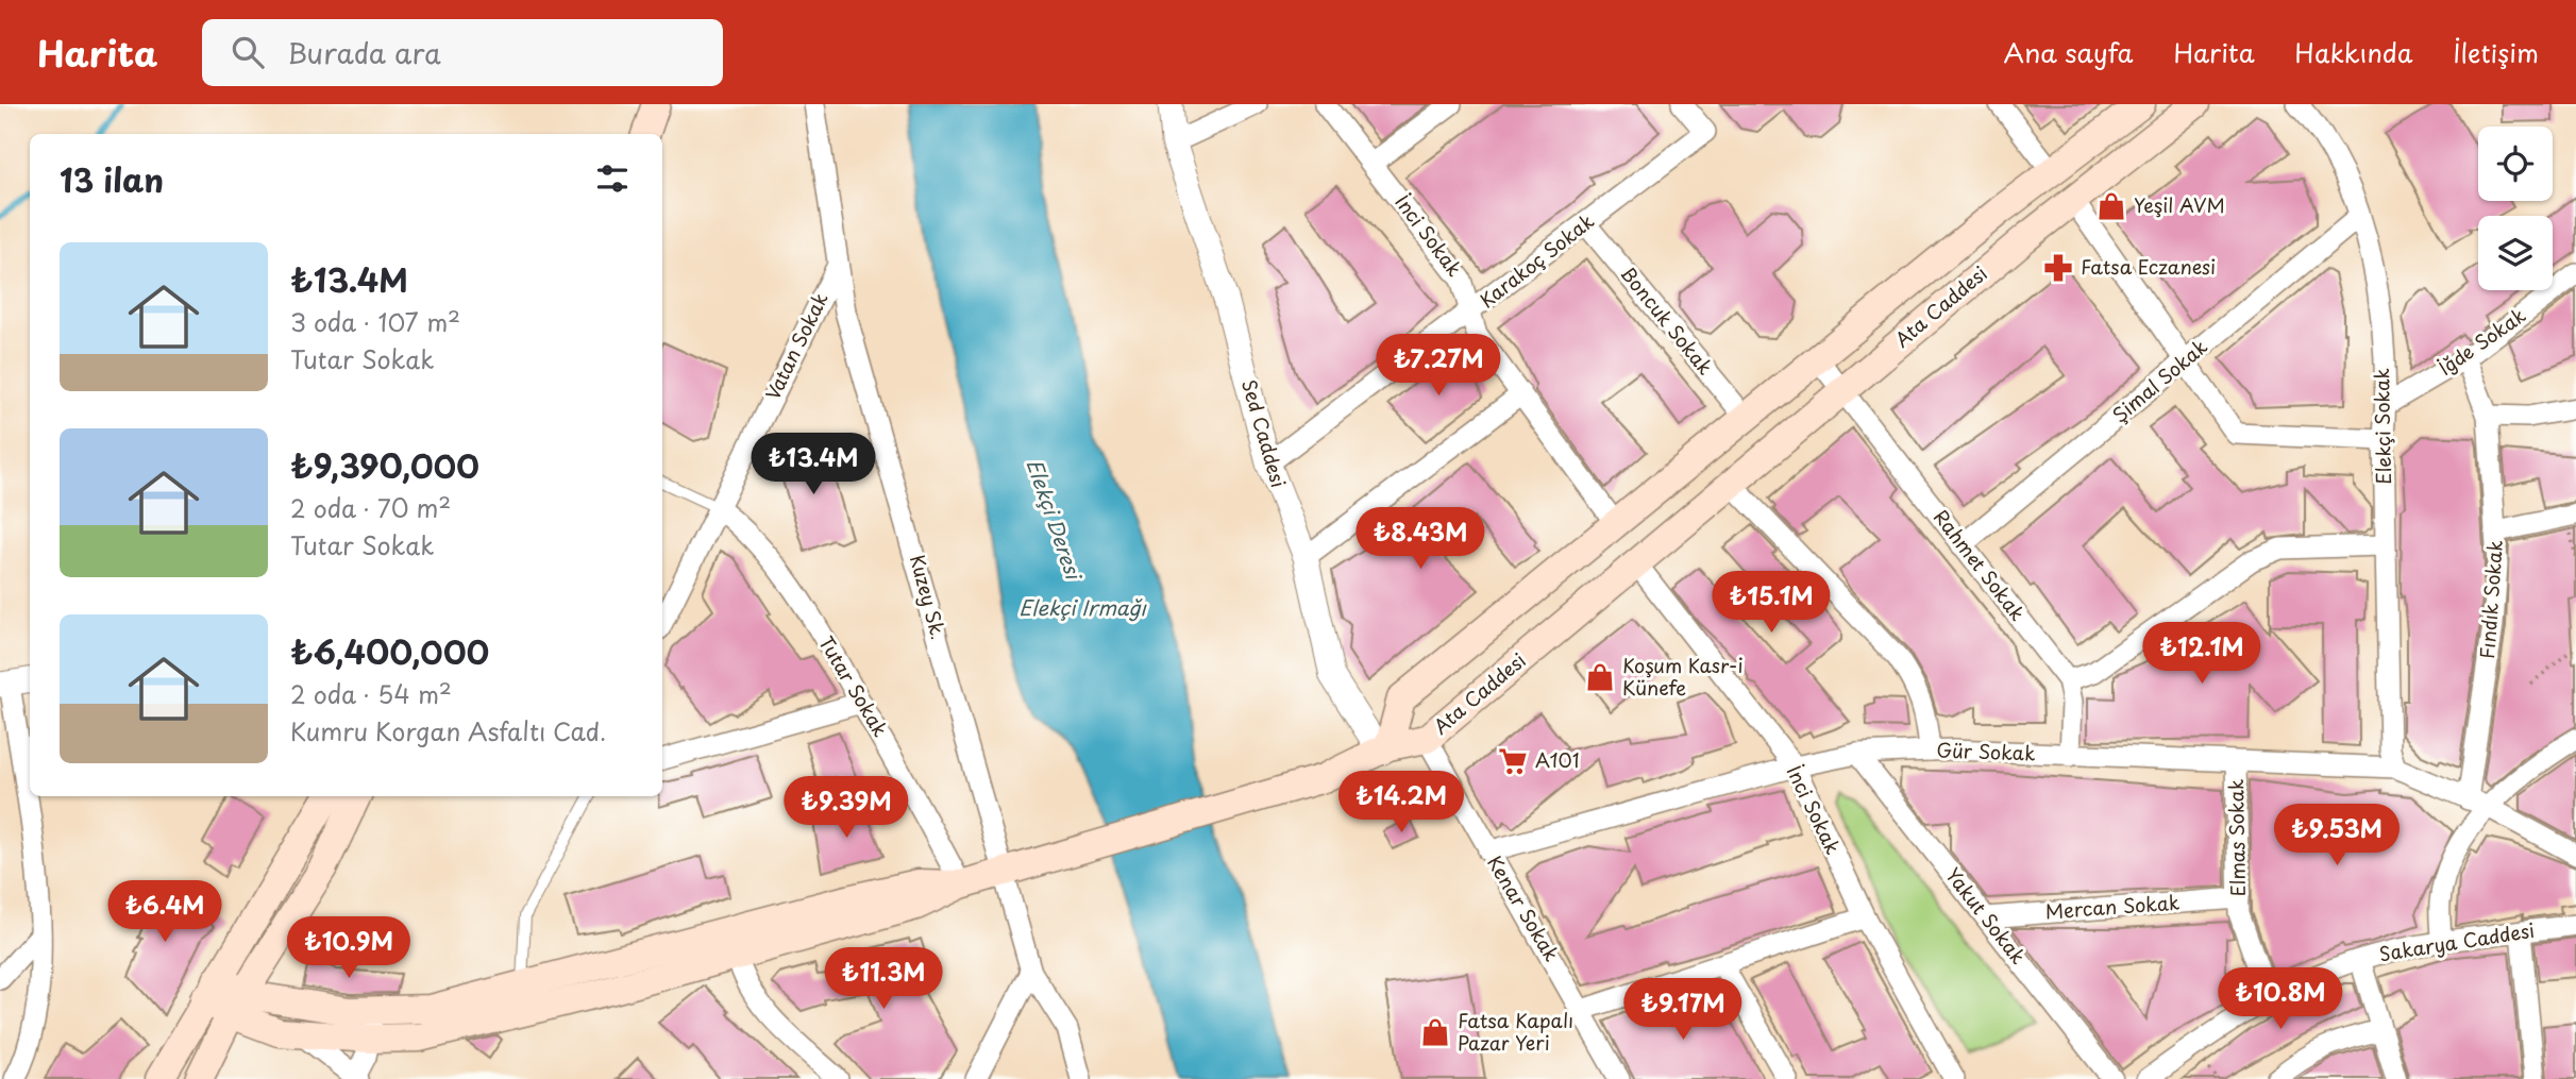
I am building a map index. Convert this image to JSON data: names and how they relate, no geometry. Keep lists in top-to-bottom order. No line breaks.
{"streets":{"main road":["Ata Caddesi"],"street":["İnci Sokak","Karakoç Sokak","Boncuk Sokak","İğde Sokak","Vatan Sokak","Şimal Sokak","Elekçi Sokak","Sed Caddesi","Rahmet Sokak","Kuzey Sk.","Fındık Sokak","Tutar Sokak","Gür Sokak","Elmas Sokak","Mercan Sokak","Kenar Sokak","Yakut Sokak","Sakarya Caddesi"]},"crossings":[["İnci Sokak","Karakoç Sokak"],["İnci Sokak","Ata Caddesi"],["İnci Sokak","Gür Sokak"],["Karakoç Sokak","Boncuk Sokak"],["Karakoç Sokak","Sed Caddesi"],["Ata Caddesi","Boncuk Sokak"],["Ata Caddesi","Sed Caddesi"],["Ata Caddesi","Rahmet Sokak"],["Ata Caddesi","Kenar Sokak"],["İğde Sokak","Elekçi Sokak"],["İğde Sokak","Fındık Sokak"],["Vatan Sokak","Kuzey Sk."],["Vatan Sokak","Tutar Sokak"],["Şimal Sokak","Elekçi Sokak"],["Şimal Sokak","Rahmet Sokak"],["Elekçi Sokak","Gür Sokak"],["Fındık Sokak","Gür Sokak"],["Gür Sokak","Elmas Sokak"],["Gür Sokak","Kenar Sokak"],["Gür Sokak","Yakut Sokak"],["Elmas Sokak","Mercan Sokak"],["Elmas Sokak","Sakarya Caddesi"],["Mercan Sokak","Yakut Sokak"]],"water":["Elekçi Deresi","Elekçi Irmağı"],"places":{"shop":["Yeşil AVM","Koşum Kasr-i Künefe","Fatsa Kapalı Pazar Yeri"],"pharmacy":["Fatsa Eczanesi"],"supermarket":["A101"]},"page":{"header":"Harita","search":"Burada ara","nav":["Ana sayfa","Harita","Hakkında","İletişim"],"heading":"13 ilan","list":[{"name":"₺13.4M","note":"3 oda · 107 m² · Tutar Sokak"},{"name":"₺9,390,000","note":"2 oda · 70 m² · Tutar Sokak"},{"name":"₺6,400,000","note":"2 oda · 54 m² · Kumru Korgan Asfaltı Cad."}],"price":["₺7.27M","₺13.4M","₺8.43M","₺15.1M","₺12.1M","₺14.2M","₺9.39M","₺9.53M","₺6.4M","₺10.9M","₺11.3M","₺10.8M","₺9.17M"]}}
